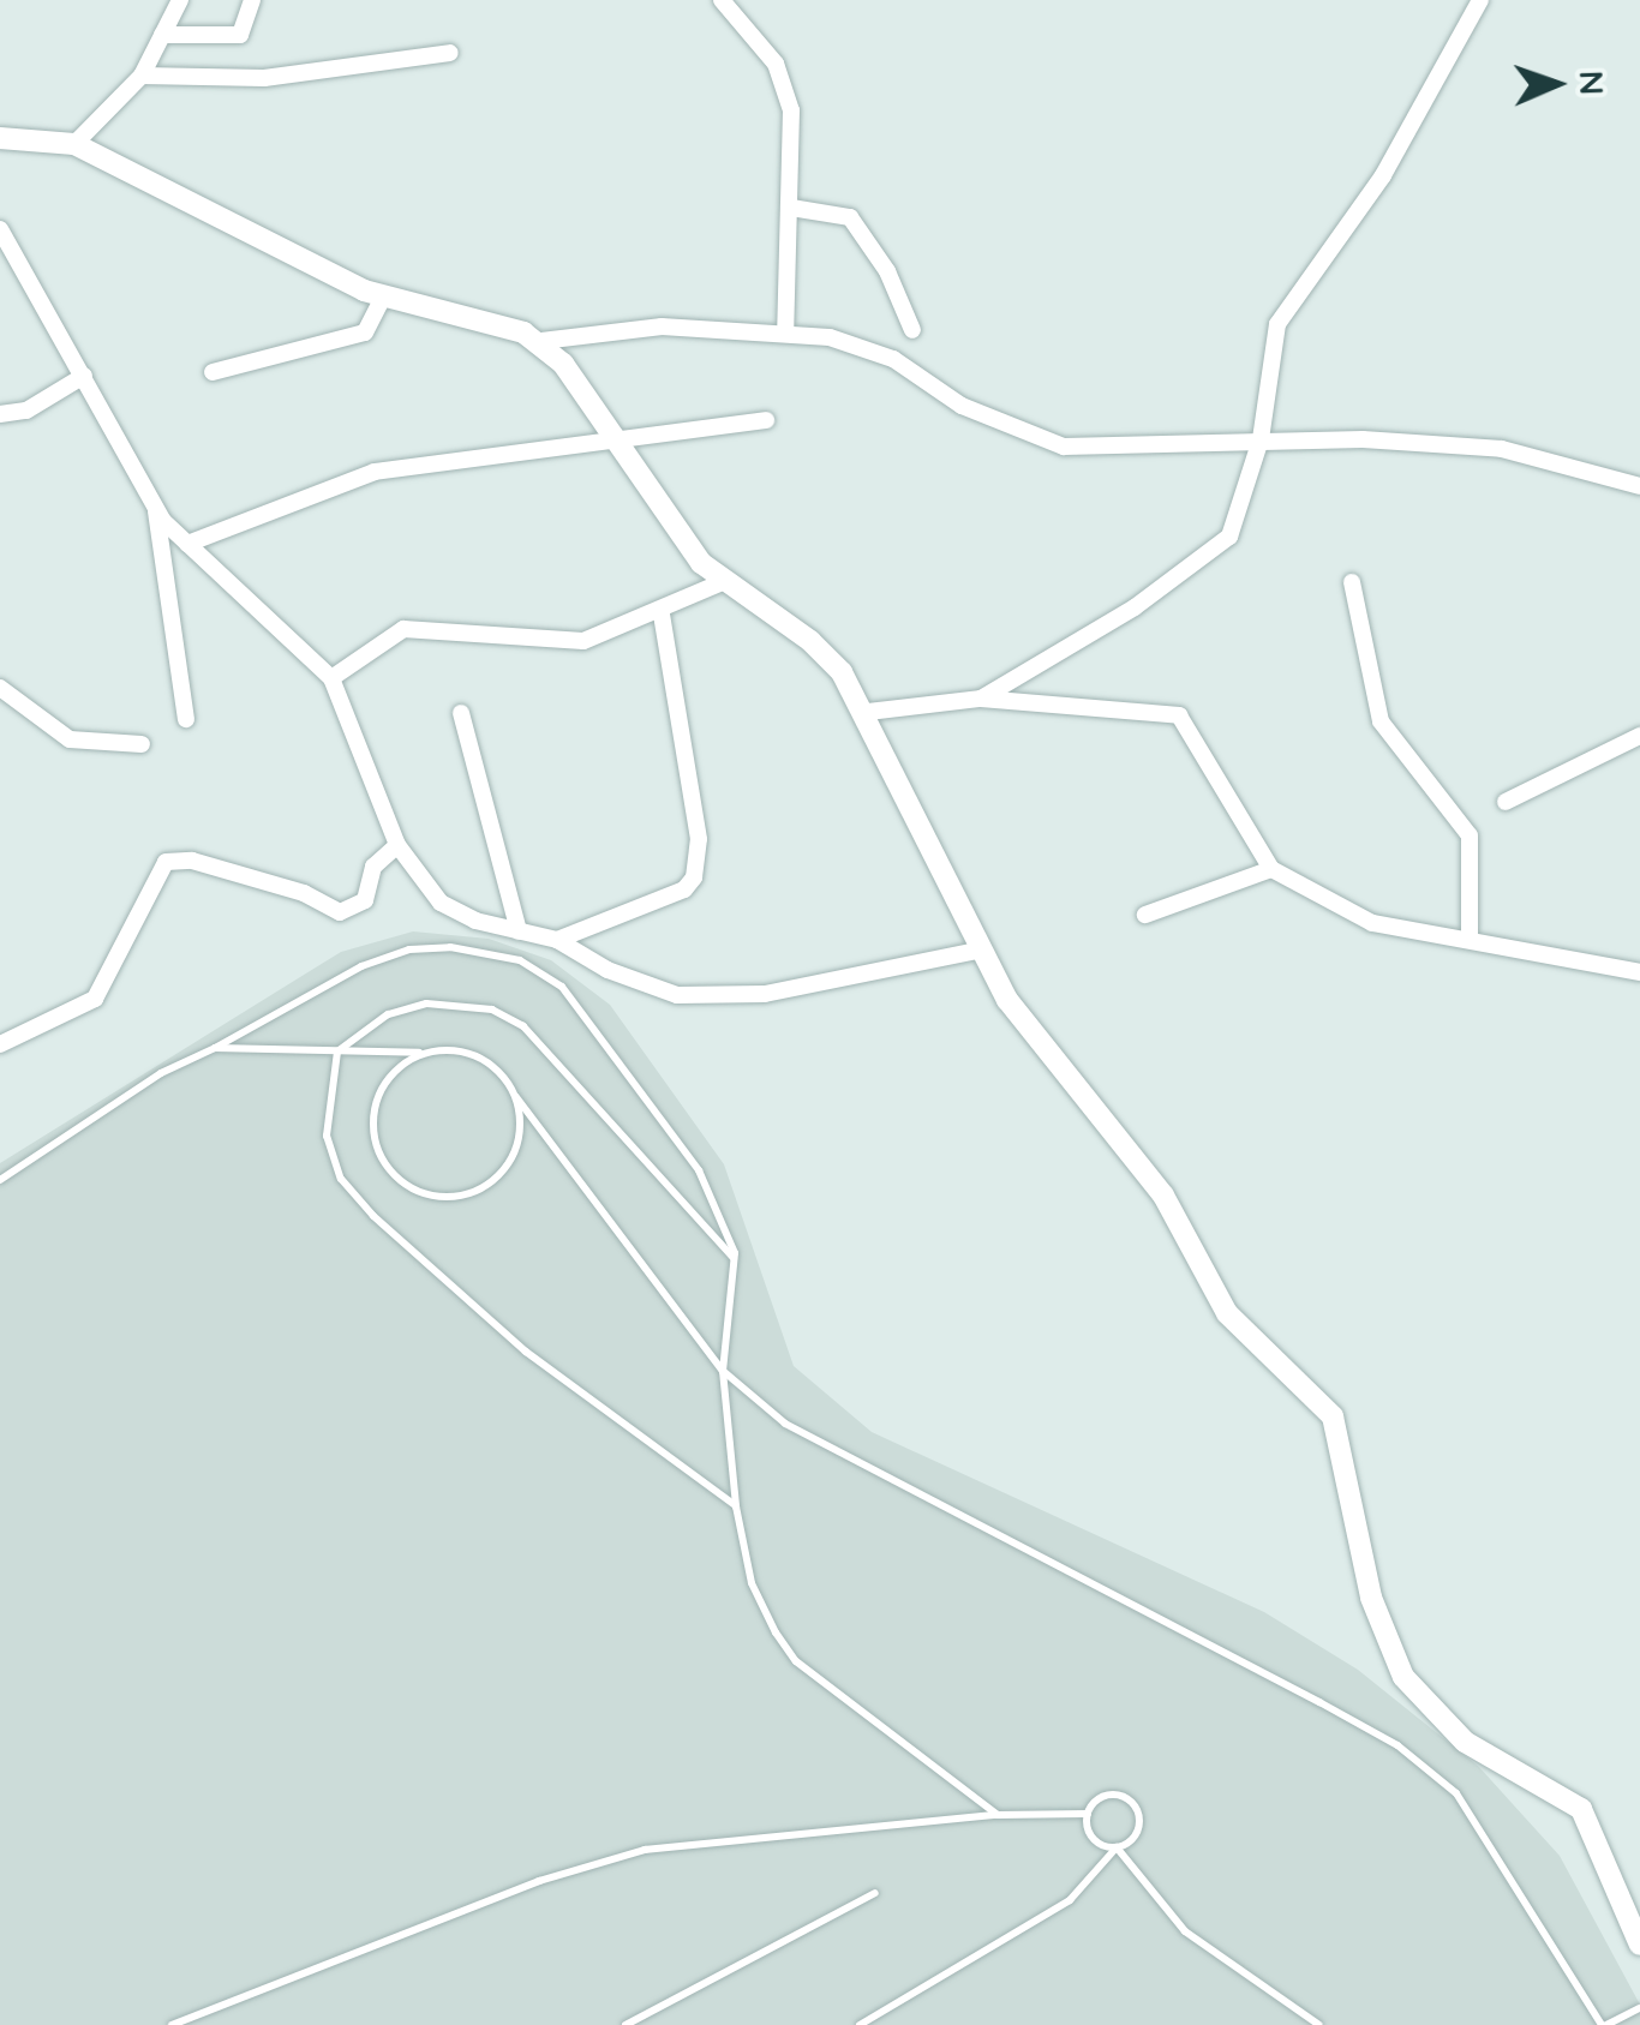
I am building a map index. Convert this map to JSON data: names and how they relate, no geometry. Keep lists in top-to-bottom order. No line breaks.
{"north":"right"}
